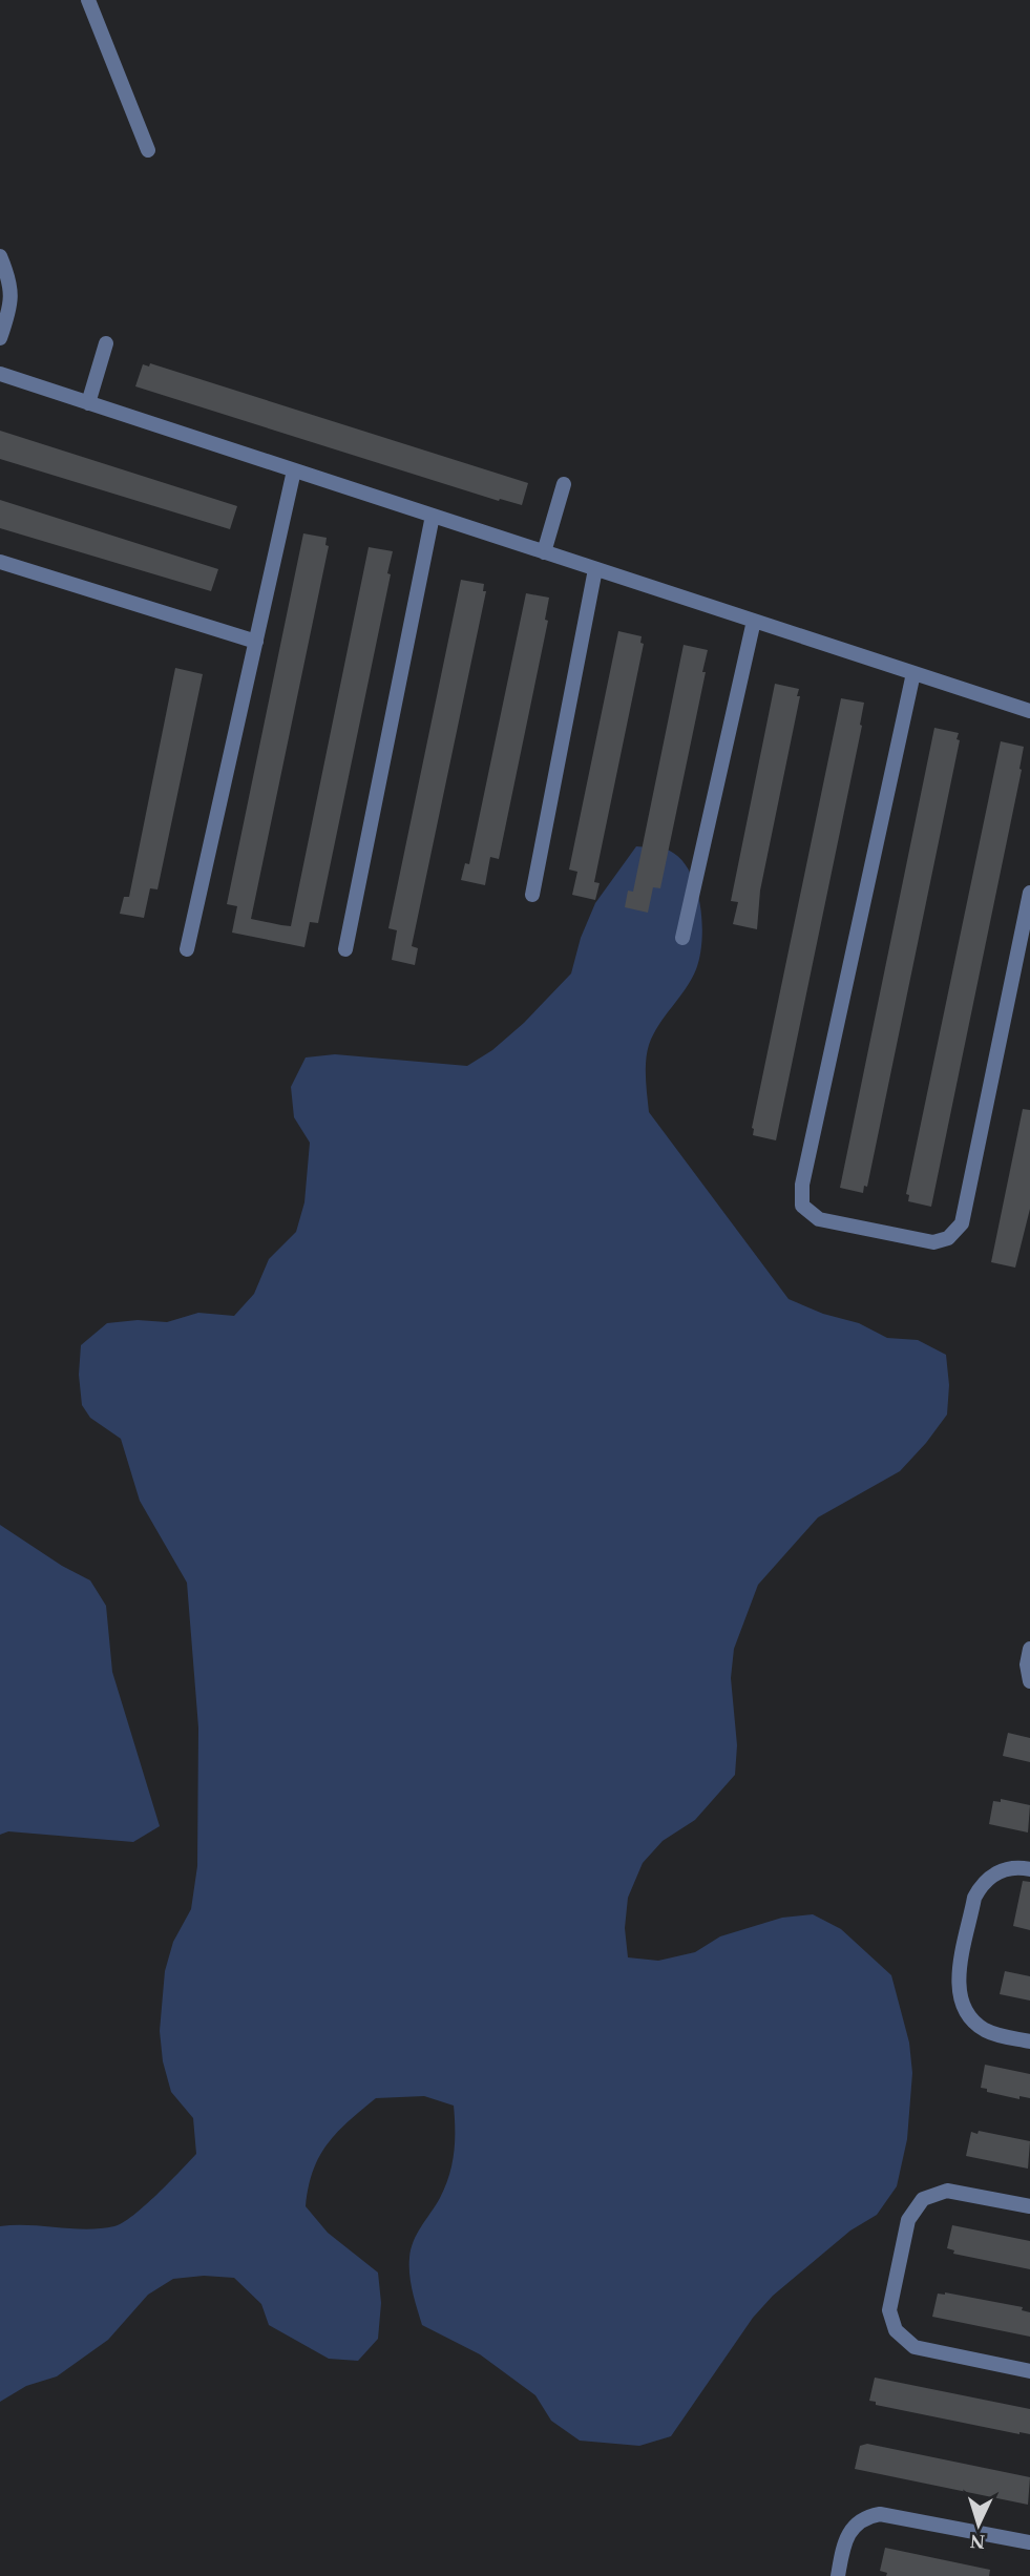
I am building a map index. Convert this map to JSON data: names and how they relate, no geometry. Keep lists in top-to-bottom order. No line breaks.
{"north":"bottom"}
